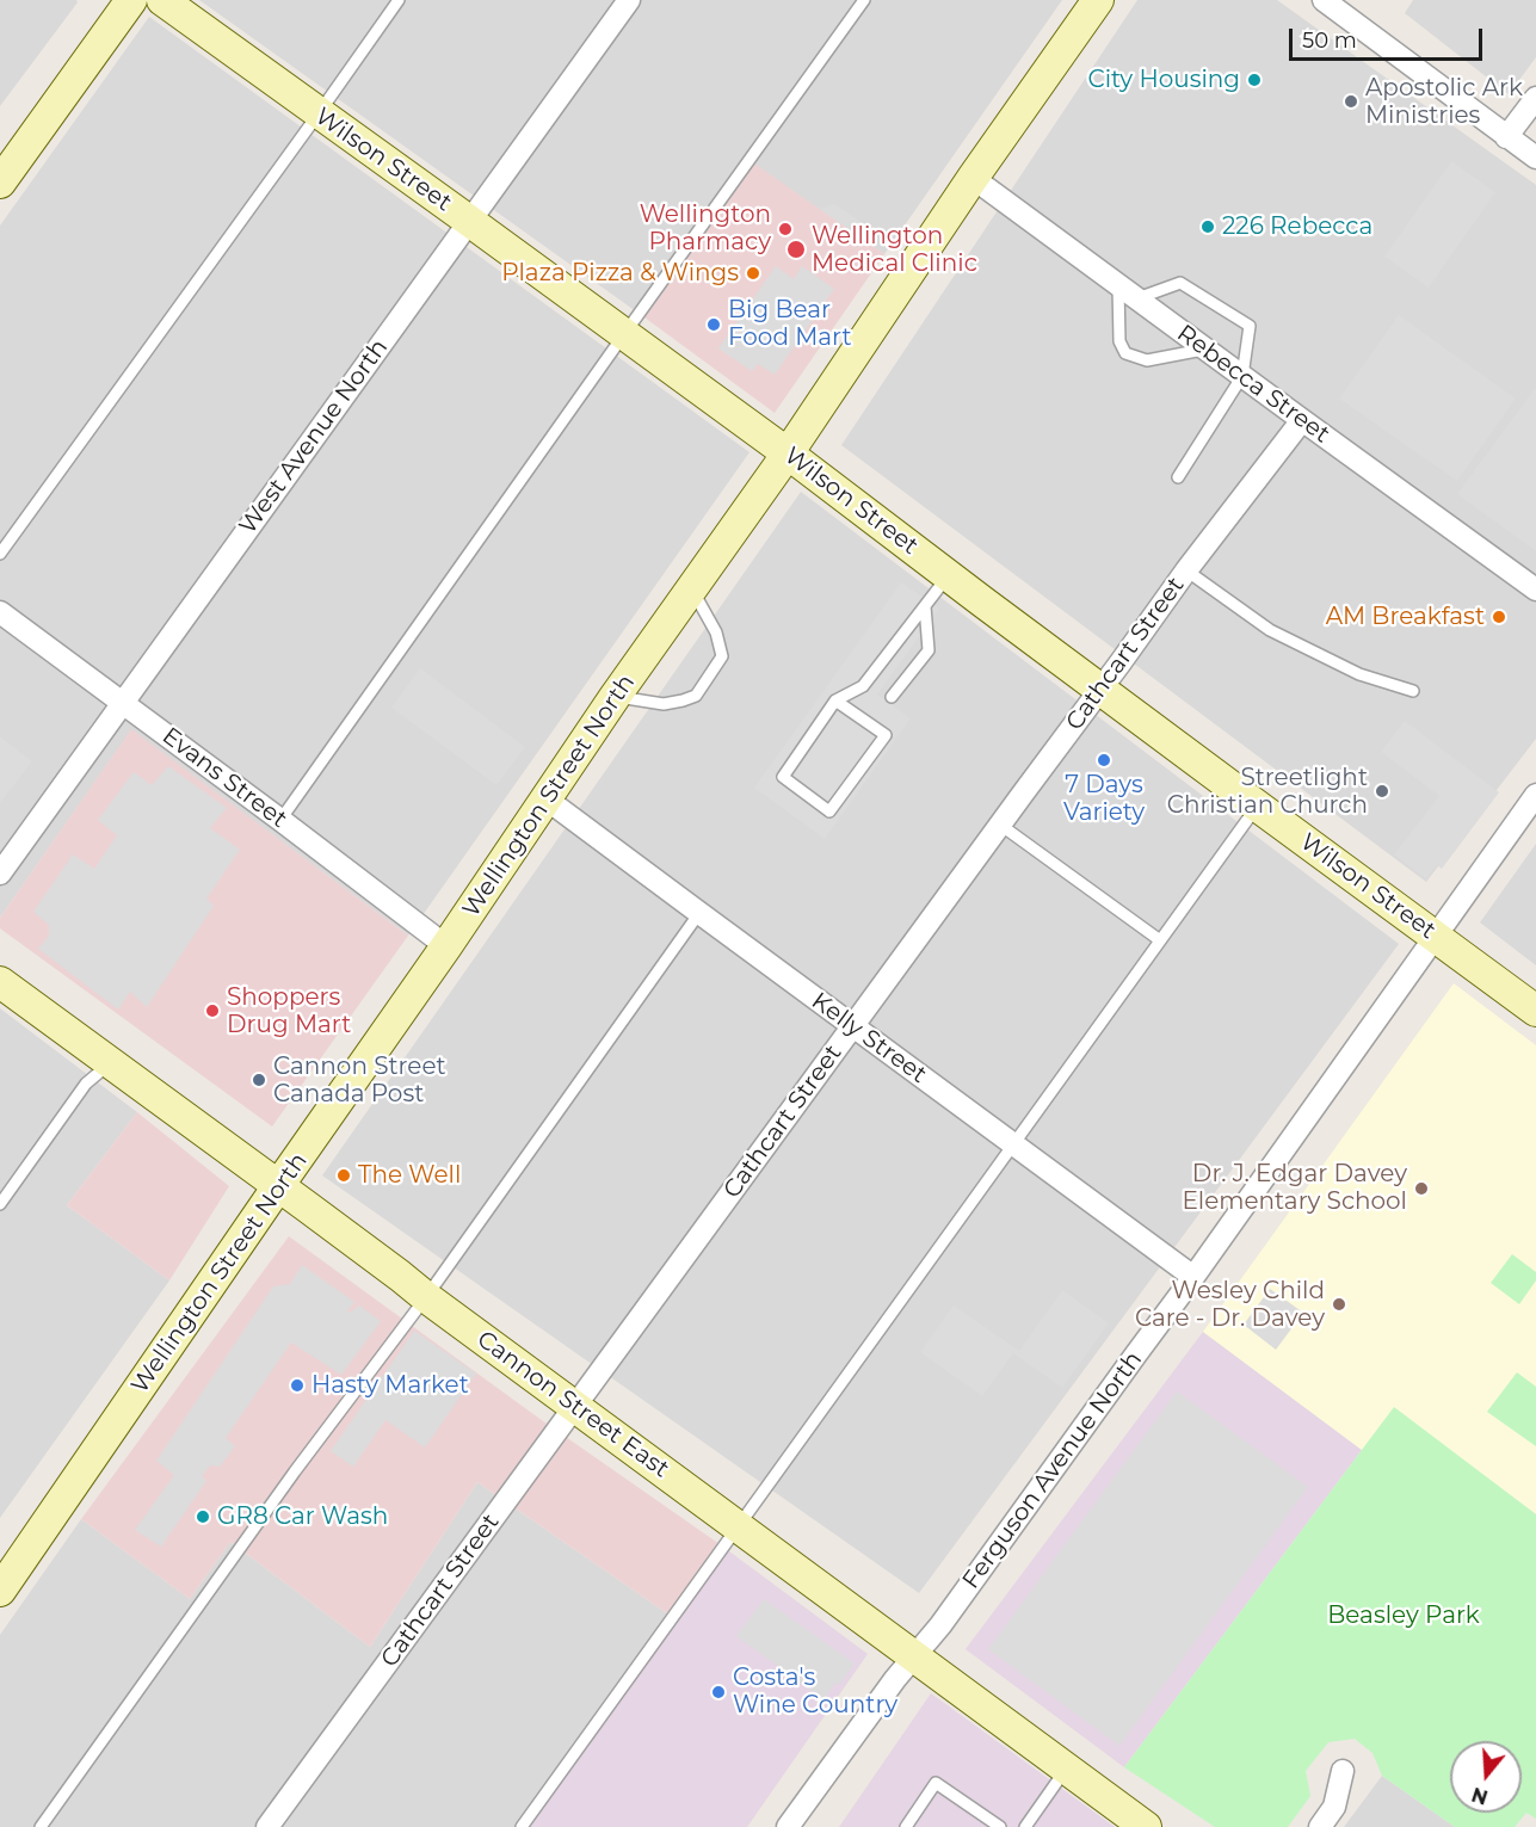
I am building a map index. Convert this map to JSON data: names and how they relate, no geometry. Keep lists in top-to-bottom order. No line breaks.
{"streets":{"main road":["Wilson Street","Wellington Street North","Cannon Street East"],"street":["Rebecca Street","West Avenue North","Cathcart Street","Evans Street","Kelly Street","Ferguson Avenue North"]},"crossings":[["Wilson Street","West Avenue North"],["Wilson Street","Cathcart Street"],["Wilson Street","Wellington Street North"],["Wilson Street","Ferguson Avenue North"],["Rebecca Street","Cathcart Street"],["Rebecca Street","Wellington Street North"],["West Avenue North","Evans Street"],["Cathcart Street","Kelly Street"],["Cathcart Street","Cannon Street East"],["Evans Street","Wellington Street North"],["Wellington Street North","Kelly Street"],["Wellington Street North","Cannon Street East"],["Kelly Street","Ferguson Avenue North"],["Cannon Street East","Ferguson Avenue North"]],"parks":["Beasley Park"],"places":["City Housing","Apostolic Ark Ministries","226 Rebecca","Wellington Pharmacy","Wellington Medical Clinic","Plaza Pizza & Wings","Big Bear Food Mart","AM Breakfast","7 Days Variety","Streetlight Christian Church","Shoppers Drug Mart","Cannon Street Canada Post","The Well","Dr. J. Edgar Davey Elementary School","Wesley Child Care - Dr. Davey","Hasty Market","GR8 Car Wash","Costa's Wine Country"],"scale_bar":"50 m","north":"bottom"}
